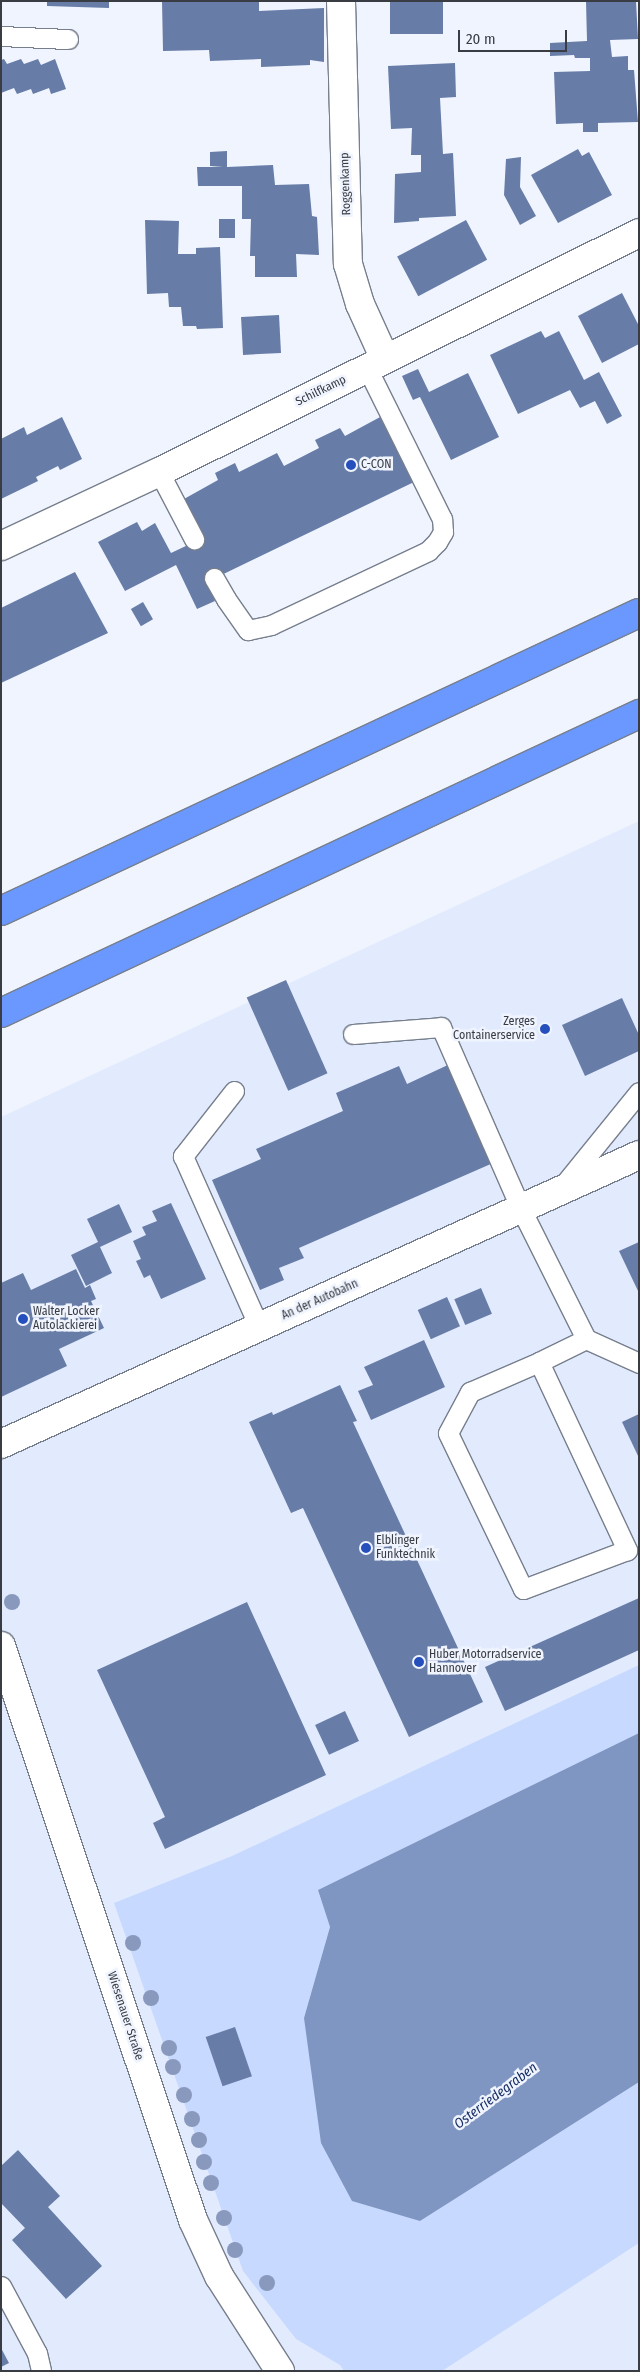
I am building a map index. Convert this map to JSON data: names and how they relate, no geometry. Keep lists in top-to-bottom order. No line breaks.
{"streets":{"street":["Roggenkamp","Schilfkamp","An der Autobahn","Wiesenauer Straße"]},"crossings":[["Roggenkamp","Schilfkamp"]],"water":["Osterriedegraben"],"places":["C-CON","Zerges Containerservice","Walter Locker Autolackierei","Elblinger Funktechnik","Huber Motorradservice Hannover"],"scale_bar":"20 m"}
